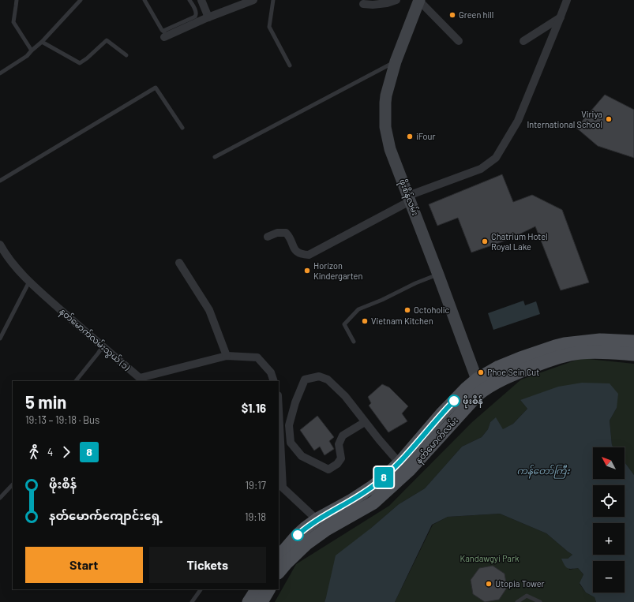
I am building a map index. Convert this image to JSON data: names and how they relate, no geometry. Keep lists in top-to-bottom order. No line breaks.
{"streets":{"main road":["ဖိုးစိန်လမ်း","နတ်မောက်လမ်း"],"street":["နတ်မောက်လမ်းသွယ် (၁)"]},"crossings":[["ဖိုးစိန်လမ်း","နတ်မောက်လမ်း"]],"water":["ကန်တော်ကြီး"],"parks":["Kandawgyi Park"],"places":["Green hill","Viriya International School","iFour","Chatrium Hotel Royal Lake","Horizon Kindergarten","Octoholic","Vietnam Kitchen","Phoe Sein Cut","ဖိုးစိန်","Utopia Tower"],"lines":["bus line 8"],"north":"top left","page":{"on_map":"8","heading":["5 min","19:13 – 19:18 · Bus","$1.16"],"legs":["4","8"],"map_buttons":["+","−"],"list":[{"name":"ဖိုးစိန်","value":"19:17"},{"name":"နတ်မောက်ကျောင်းရှေ့","value":"19:18"}],"buttons":["Start","Tickets"]}}
